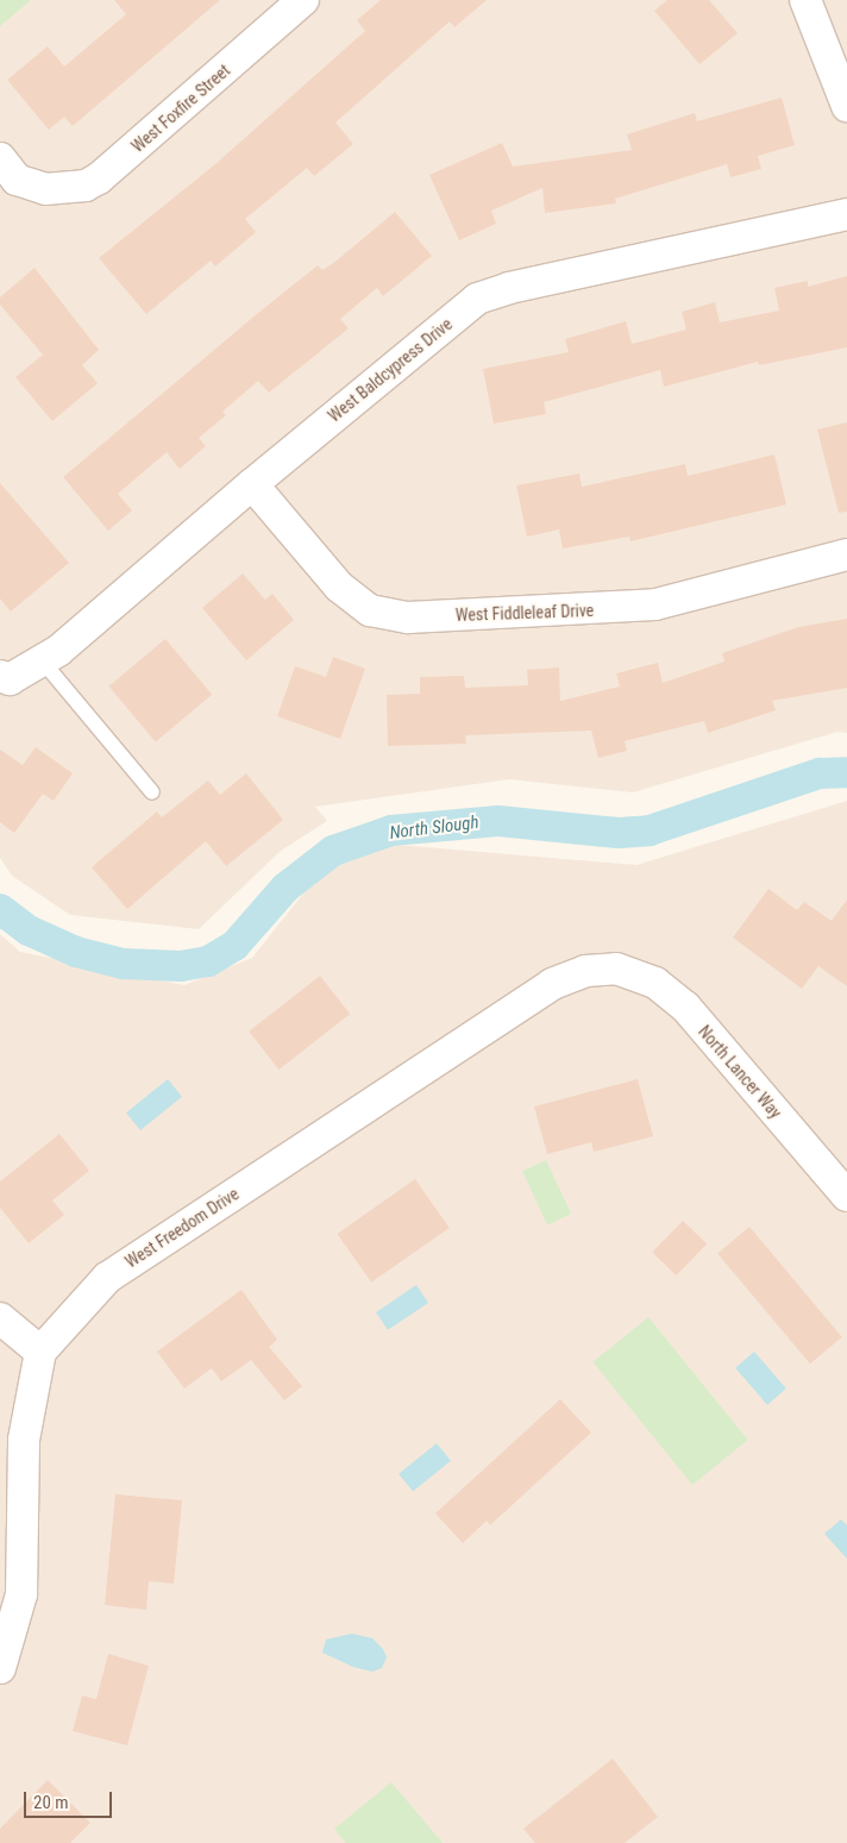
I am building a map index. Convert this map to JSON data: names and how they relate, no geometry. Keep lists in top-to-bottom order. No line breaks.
{"streets":{"street":["West Foxfire Street","West Baldcypress Drive","West Fiddleleaf Drive","North Lancer Way","West Freedom Drive"]},"crossings":[["West Baldcypress Drive","West Fiddleleaf Drive"],["North Lancer Way","West Freedom Drive"]],"water":["North Slough"],"scale_bar":"20 m"}
